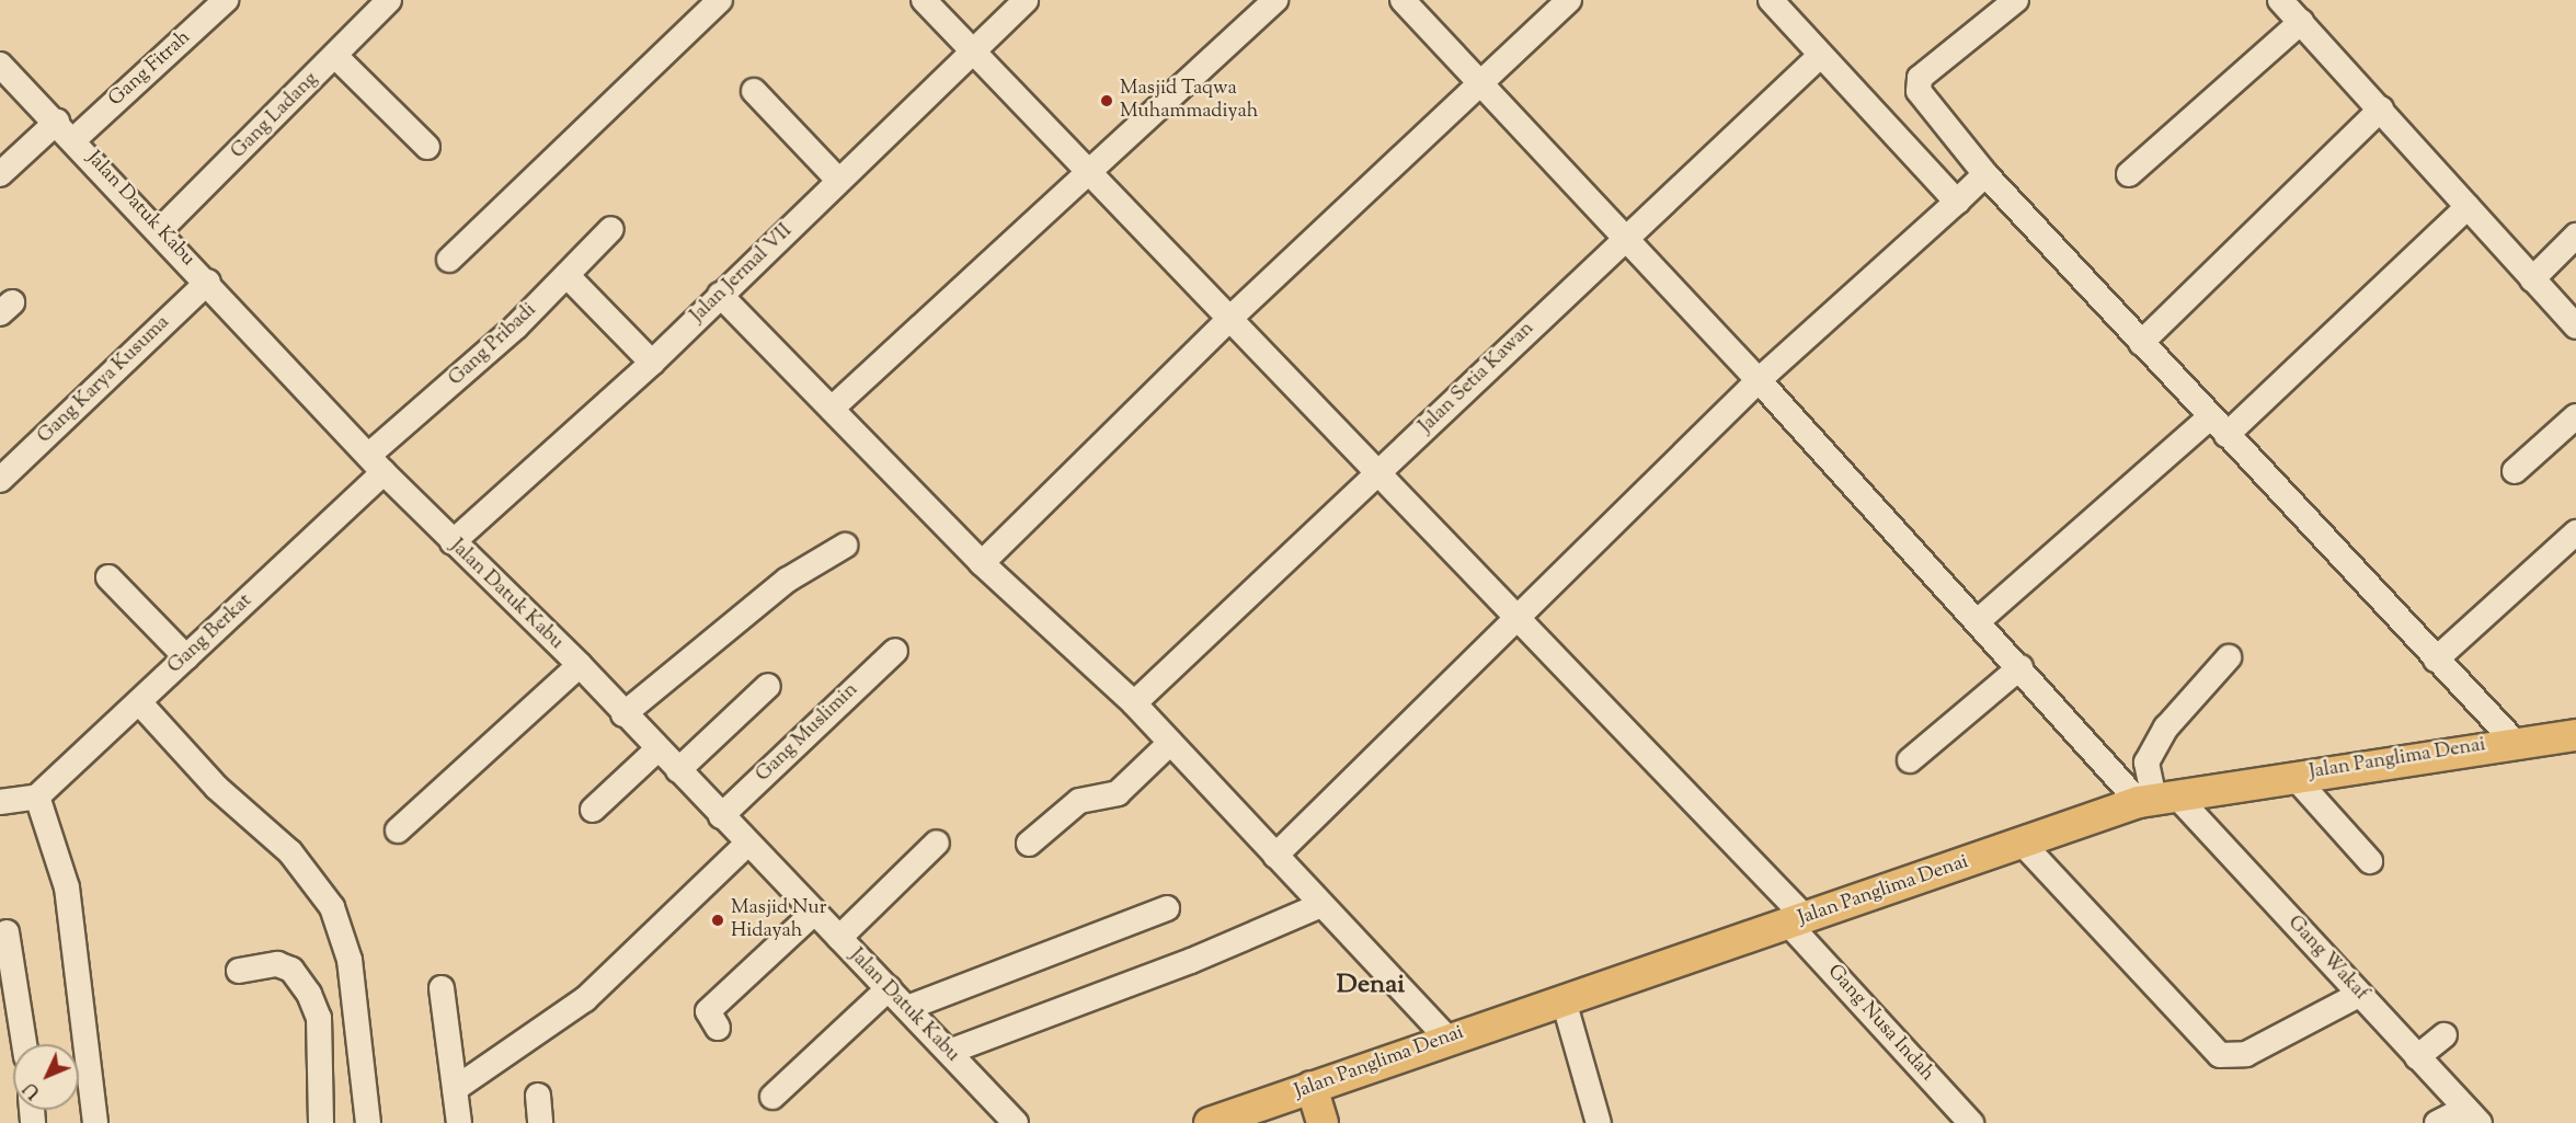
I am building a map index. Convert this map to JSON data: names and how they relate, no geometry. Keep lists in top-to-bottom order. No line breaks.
{"streets":{"main road":["Jalan Panglima Denai"],"street":["Gang Fitrah","Gang Ladang","Jalan Datuk Kabu","Jalan Jermal VII","Gang Pribadi","Jalan Setia Kawan","Gang Karya Kusuma","Gang Berkat","Gang Muslimin","Gang Wakaf","Gang Nusa Indah"]},"crossings":[["Gang Fitrah","Jalan Datuk Kabu"],["Gang Ladang","Jalan Datuk Kabu"],["Jalan Datuk Kabu","Jalan Jermal VII"],["Jalan Datuk Kabu","Gang Pribadi"],["Jalan Datuk Kabu","Gang Karya Kusuma"],["Jalan Datuk Kabu","Gang Berkat"],["Jalan Datuk Kabu","Gang Muslimin"],["Jalan Jermal VII","Gang Nusa Indah"],["Gang Pribadi","Gang Berkat"],["Jalan Setia Kawan","Gang Wakaf"],["Jalan Setia Kawan","Gang Nusa Indah"],["Jalan Panglima Denai","Gang Wakaf"],["Jalan Panglima Denai","Gang Nusa Indah"]],"districts":["Denai"],"places":["Masjid Taqwa Muhammadiyah","Masjid Nur Hidayah"],"north":"bottom left"}
